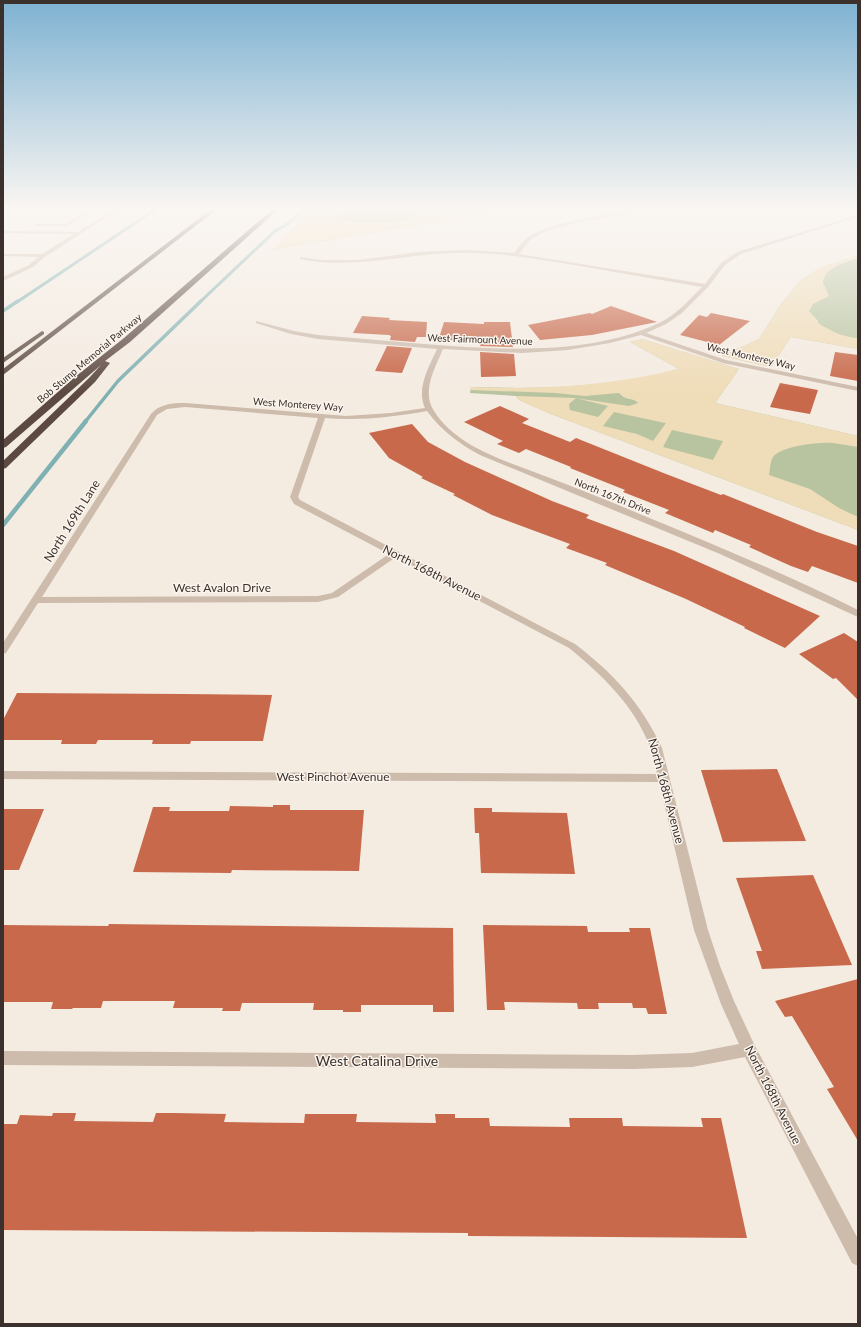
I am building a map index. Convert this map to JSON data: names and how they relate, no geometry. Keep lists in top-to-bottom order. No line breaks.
{"streets":{"highway":["Bob Stump Memorial Parkway"],"street":["West Fairmount Avenue","West Monterey Way","North 167th Drive","North 169th Lane","North 168th Avenue","West Avalon Drive","West Pinchot Avenue","West Catalina Drive"]},"crossings":[["West Fairmount Avenue","West Monterey Way"],["West Fairmount Avenue","North 167th Drive"],["West Monterey Way","North 167th Drive"],["West Monterey Way","North 169th Lane"],["West Monterey Way","North 168th Avenue"],["North 169th Lane","West Avalon Drive"],["North 168th Avenue","West Avalon Drive"],["North 168th Avenue","West Pinchot Avenue"],["North 168th Avenue","West Catalina Drive"]]}
